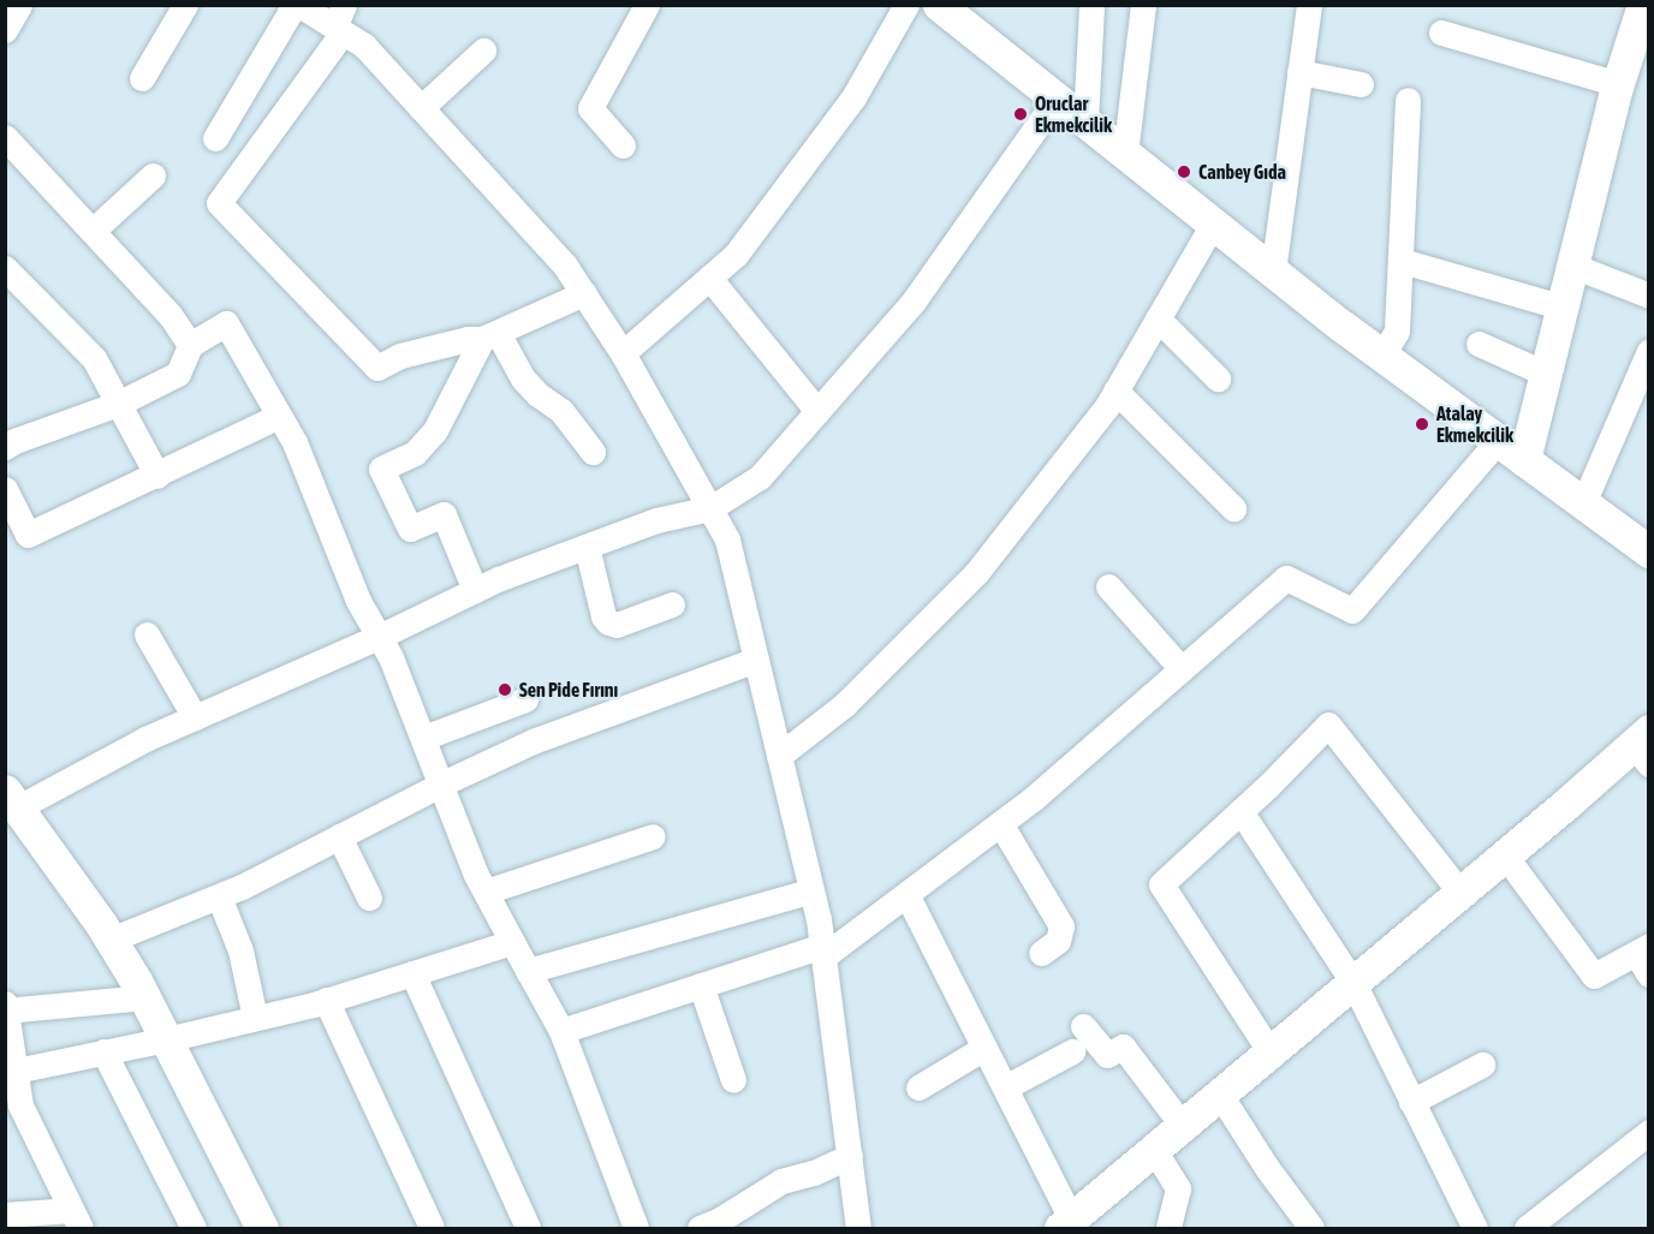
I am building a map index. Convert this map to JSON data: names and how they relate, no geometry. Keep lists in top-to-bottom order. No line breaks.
{"places":["Oruclar Ekmekcilik","Canbey Gıda","Atalay Ekmekcilik","Sen Pide Fırını"]}
